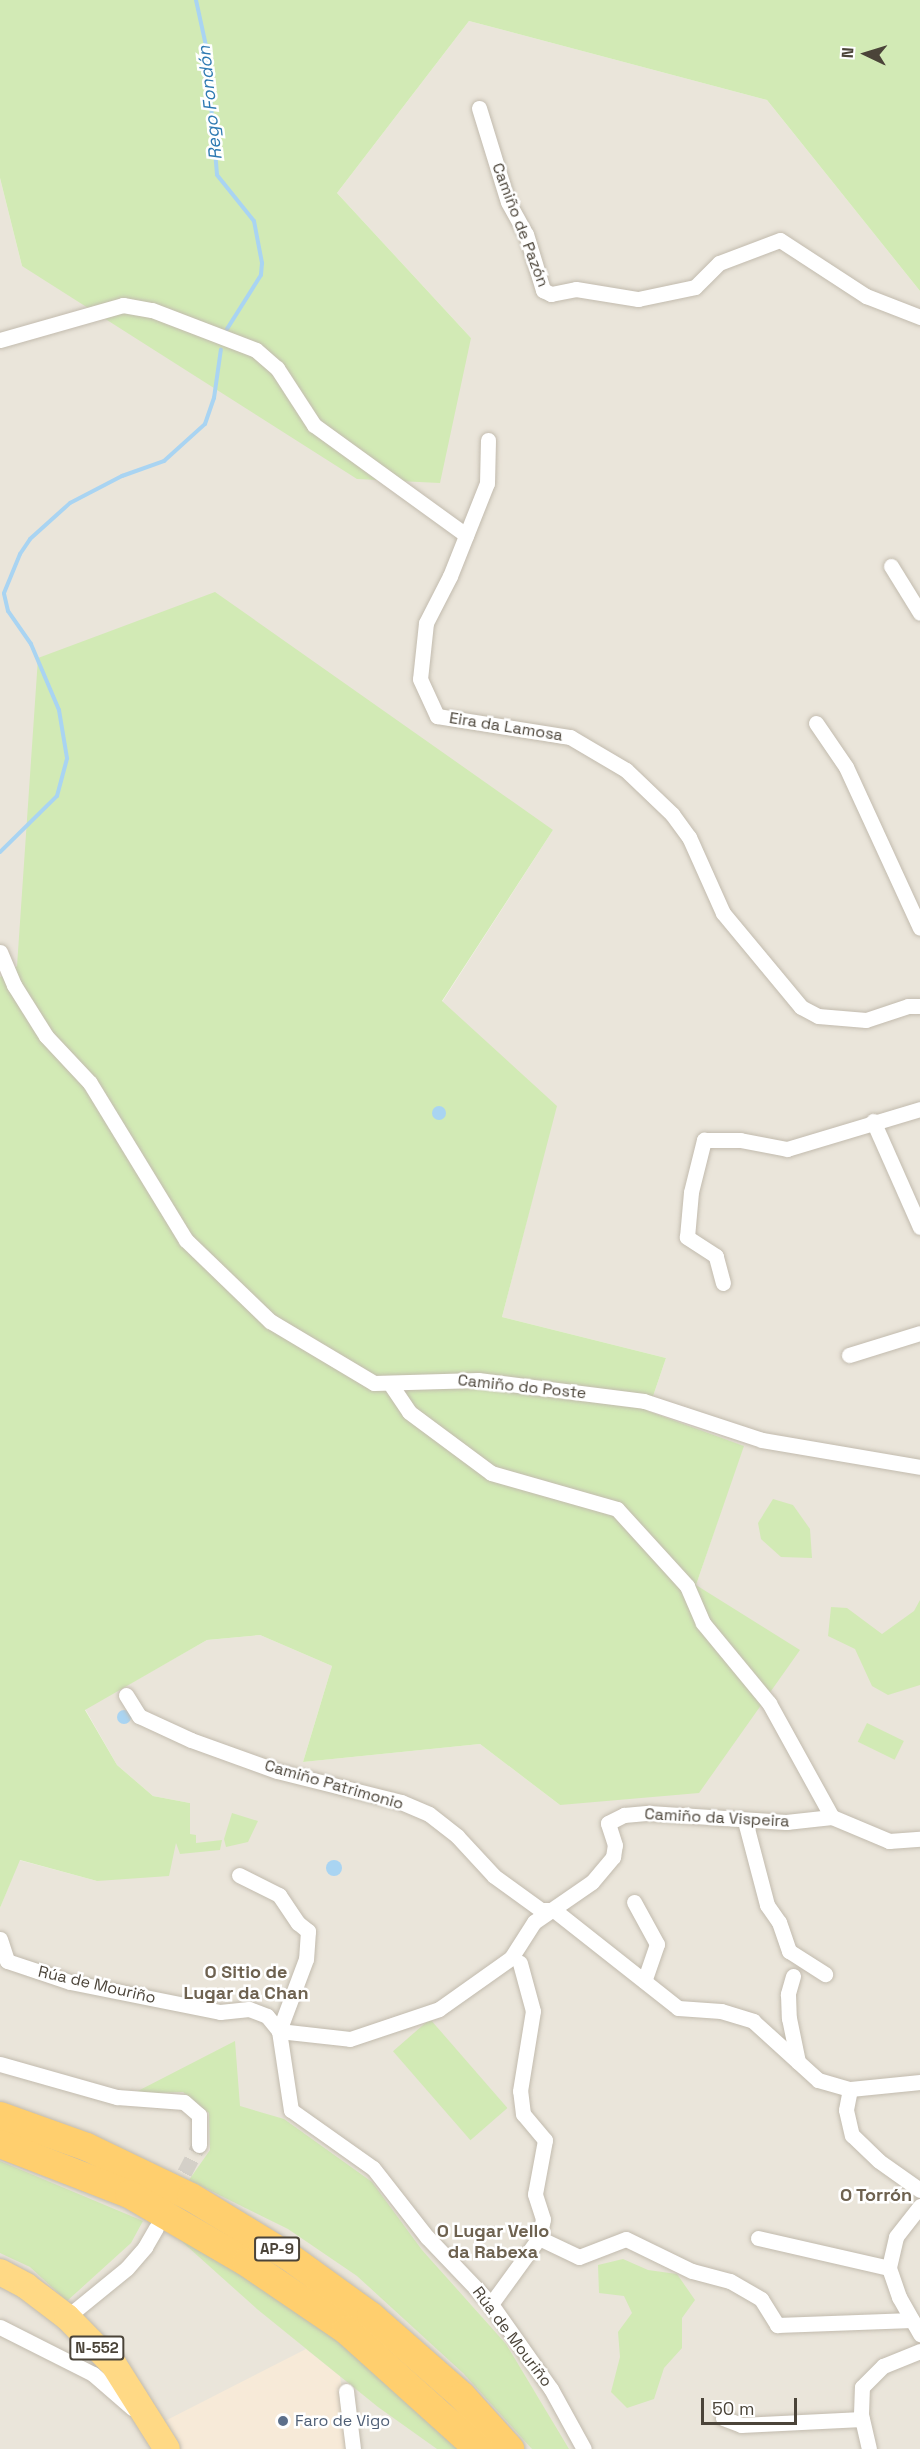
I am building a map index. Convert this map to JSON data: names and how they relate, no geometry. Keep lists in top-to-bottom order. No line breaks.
{"streets":{"highway":["AP-9","N-552"],"street":["Camiño de Pazón","Eira da Lamosa","Camiño do Poste","Camiño Patrimonio","Camiño da Vispeira","Rúa de Mouriño"]},"crossings":[["Camiño Patrimonio","Camiño da Vispeira"],["Camiño da Vispeira","Rúa de Mouriño"]],"districts":["O Sitio de Lugar da Chan","O Torrón","O Lugar Vello da Rabexa"],"water":["Rego Fondón"],"places":["Faro de Vigo"],"scale_bar":"50 m","north":"left"}
